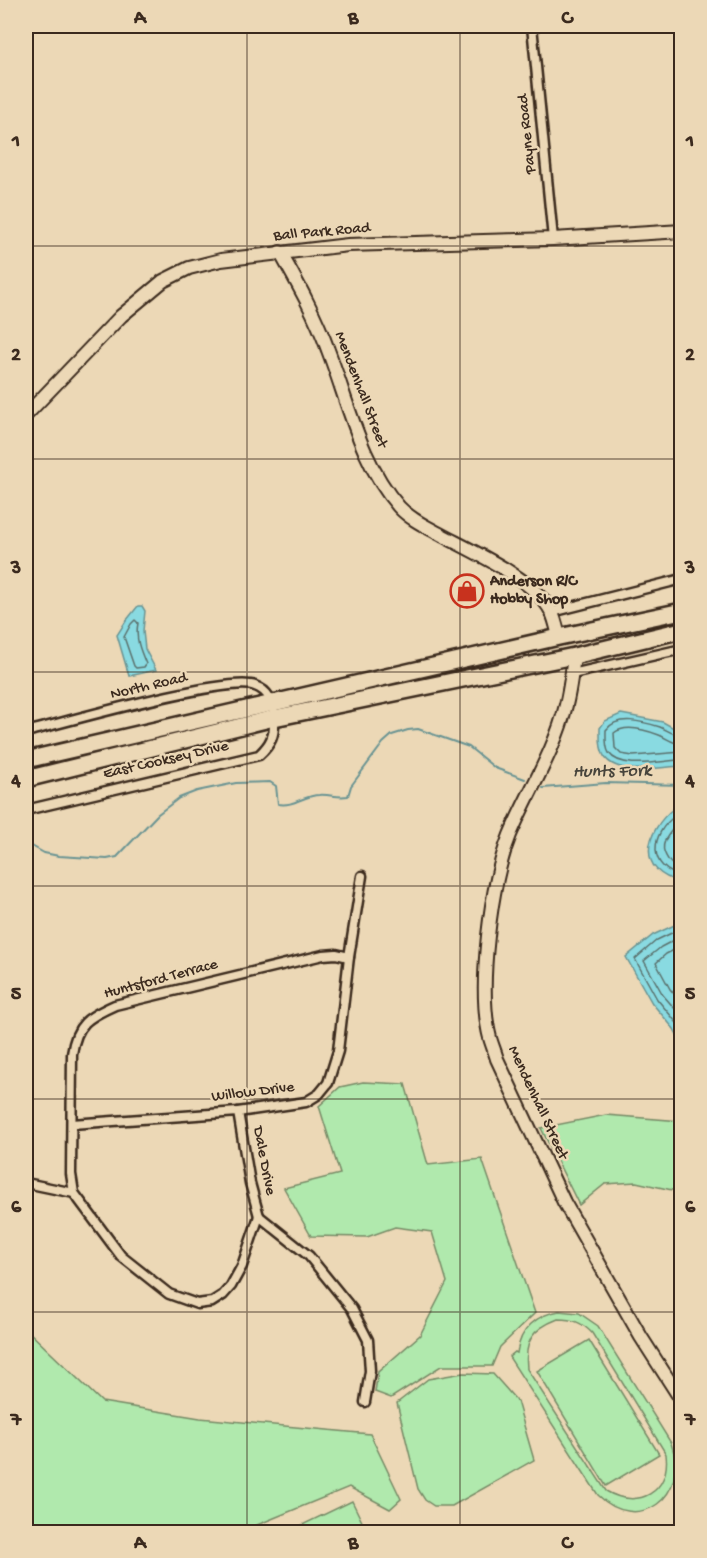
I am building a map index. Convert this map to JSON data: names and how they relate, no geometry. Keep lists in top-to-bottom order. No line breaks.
{"streets":{"street":["Payne Road","Ball Park Road","Mendenhall Street","North Road","East Cooksey Drive","Huntsford Terrace","Willow Drive","Dale Drive"]},"crossings":[["Payne Road","Ball Park Road"],["Ball Park Road","Mendenhall Street"],["North Road","East Cooksey Drive"],["Huntsford Terrace","Willow Drive"],["Willow Drive","Dale Drive"]],"water":["Hunts Fork"],"places":{"shop":["Anderson R/C Hobby Shop"]},"grid":{"columns":["A","B","C"],"rows":["1","2","3","4","5","6","7"]}}
